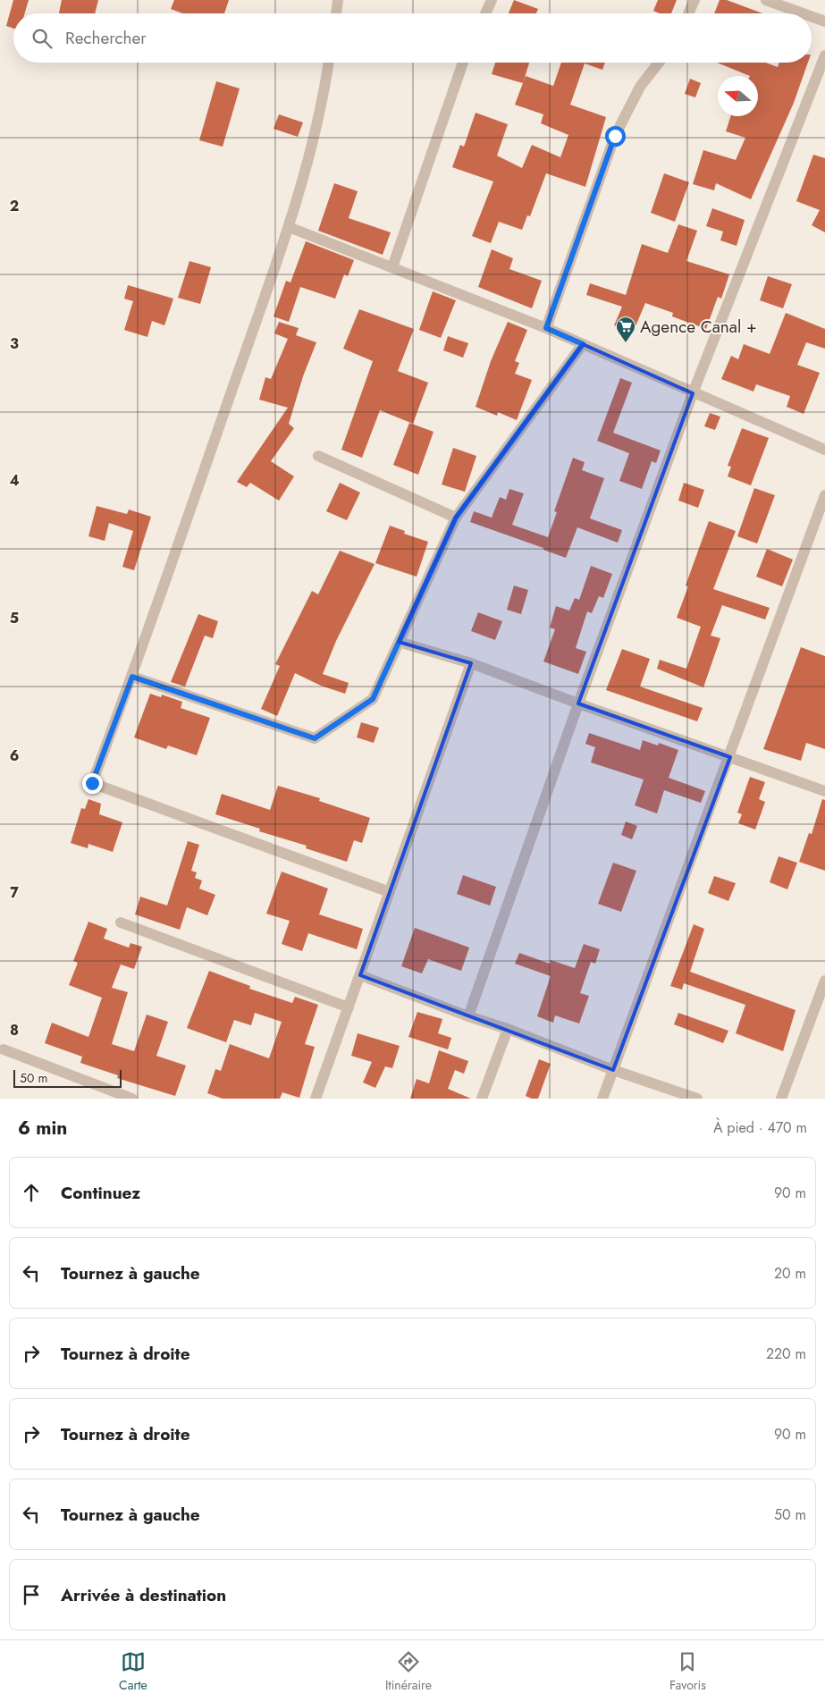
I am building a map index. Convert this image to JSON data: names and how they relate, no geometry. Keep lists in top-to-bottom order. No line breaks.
{"places":{"supermarket":["Agence Canal +"]},"scale_bar":"50 m","north":"left","page":{"search":"Rechercher","scale":"50 m","heading":["6 min","À pied · 470 m"],"list":[["Continuez","90 m"],["Tournez à gauche","20 m"],["Tournez à droite","220 m"],["Tournez à droite","90 m"],["Tournez à gauche","50 m"],"Arrivée à destination"],"nav":["Carte","Itinéraire","Favoris"]},"grid":{"rows":["2","3","4","5","6","7","8"]}}
